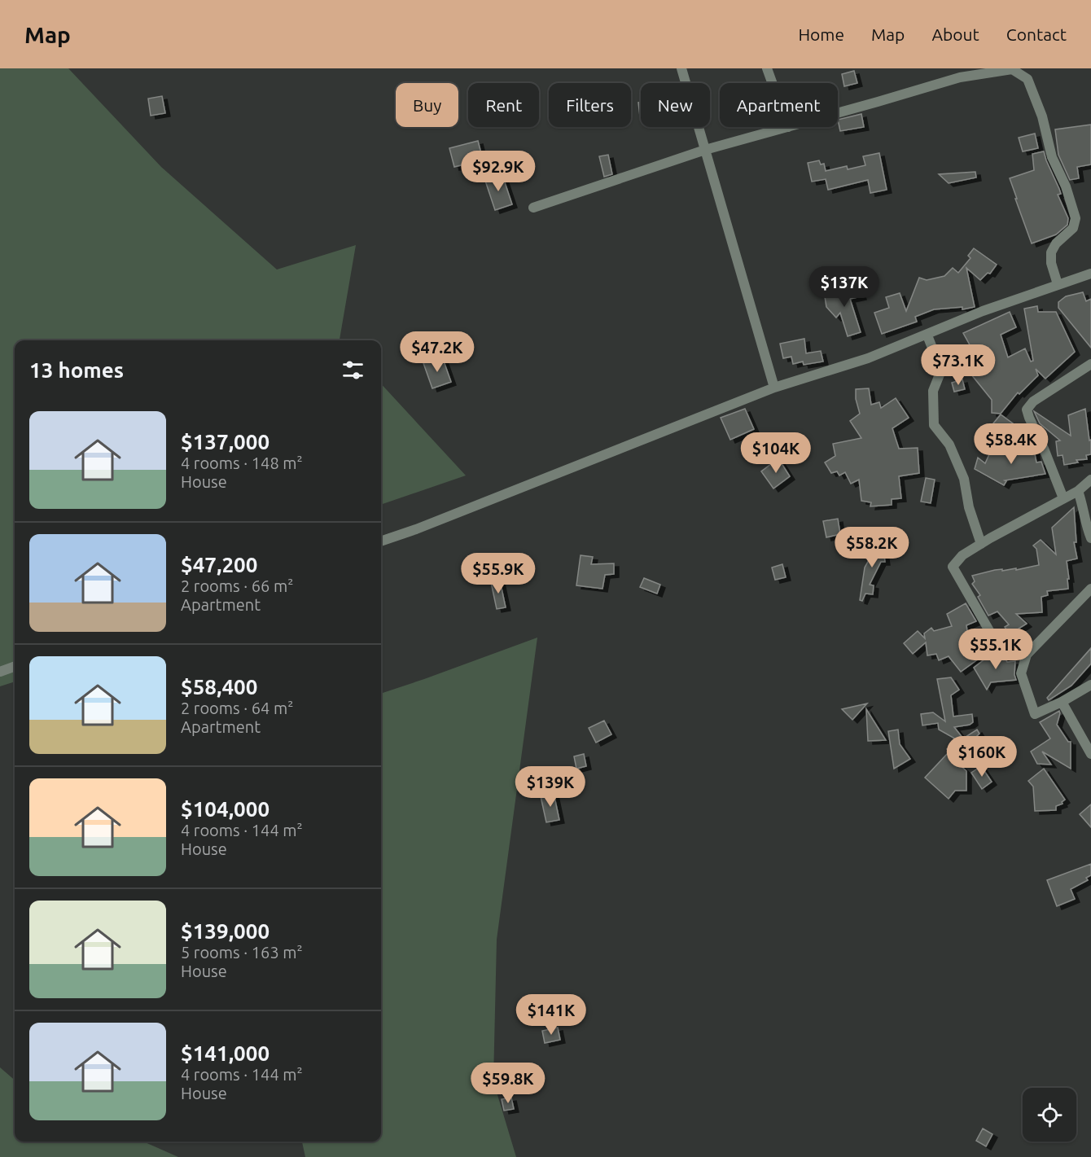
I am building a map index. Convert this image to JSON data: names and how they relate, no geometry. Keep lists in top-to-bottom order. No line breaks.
{"page":{"header":"Map","nav":["Home","Map","About","Contact"],"chip":["Buy","Rent","Filters","New","Apartment"],"price":["$92.9K","$137K","$47.2K","$73.1K","$58.4K","$104K","$58.2K","$55.9K","$55.1K","$160K","$139K","$141K","$59.8K"],"heading":"13 homes","list":[{"name":"$137,000","note":"4 rooms · 148 m² · House"},{"name":"$47,200","note":"2 rooms · 66 m² · Apartment"},{"name":"$58,400","note":"2 rooms · 64 m² · Apartment"},{"name":"$104,000","note":"4 rooms · 144 m² · House"},{"name":"$139,000","note":"5 rooms · 163 m² · House"},{"name":"$141,000","note":"4 rooms · 144 m² · House"}]}}
